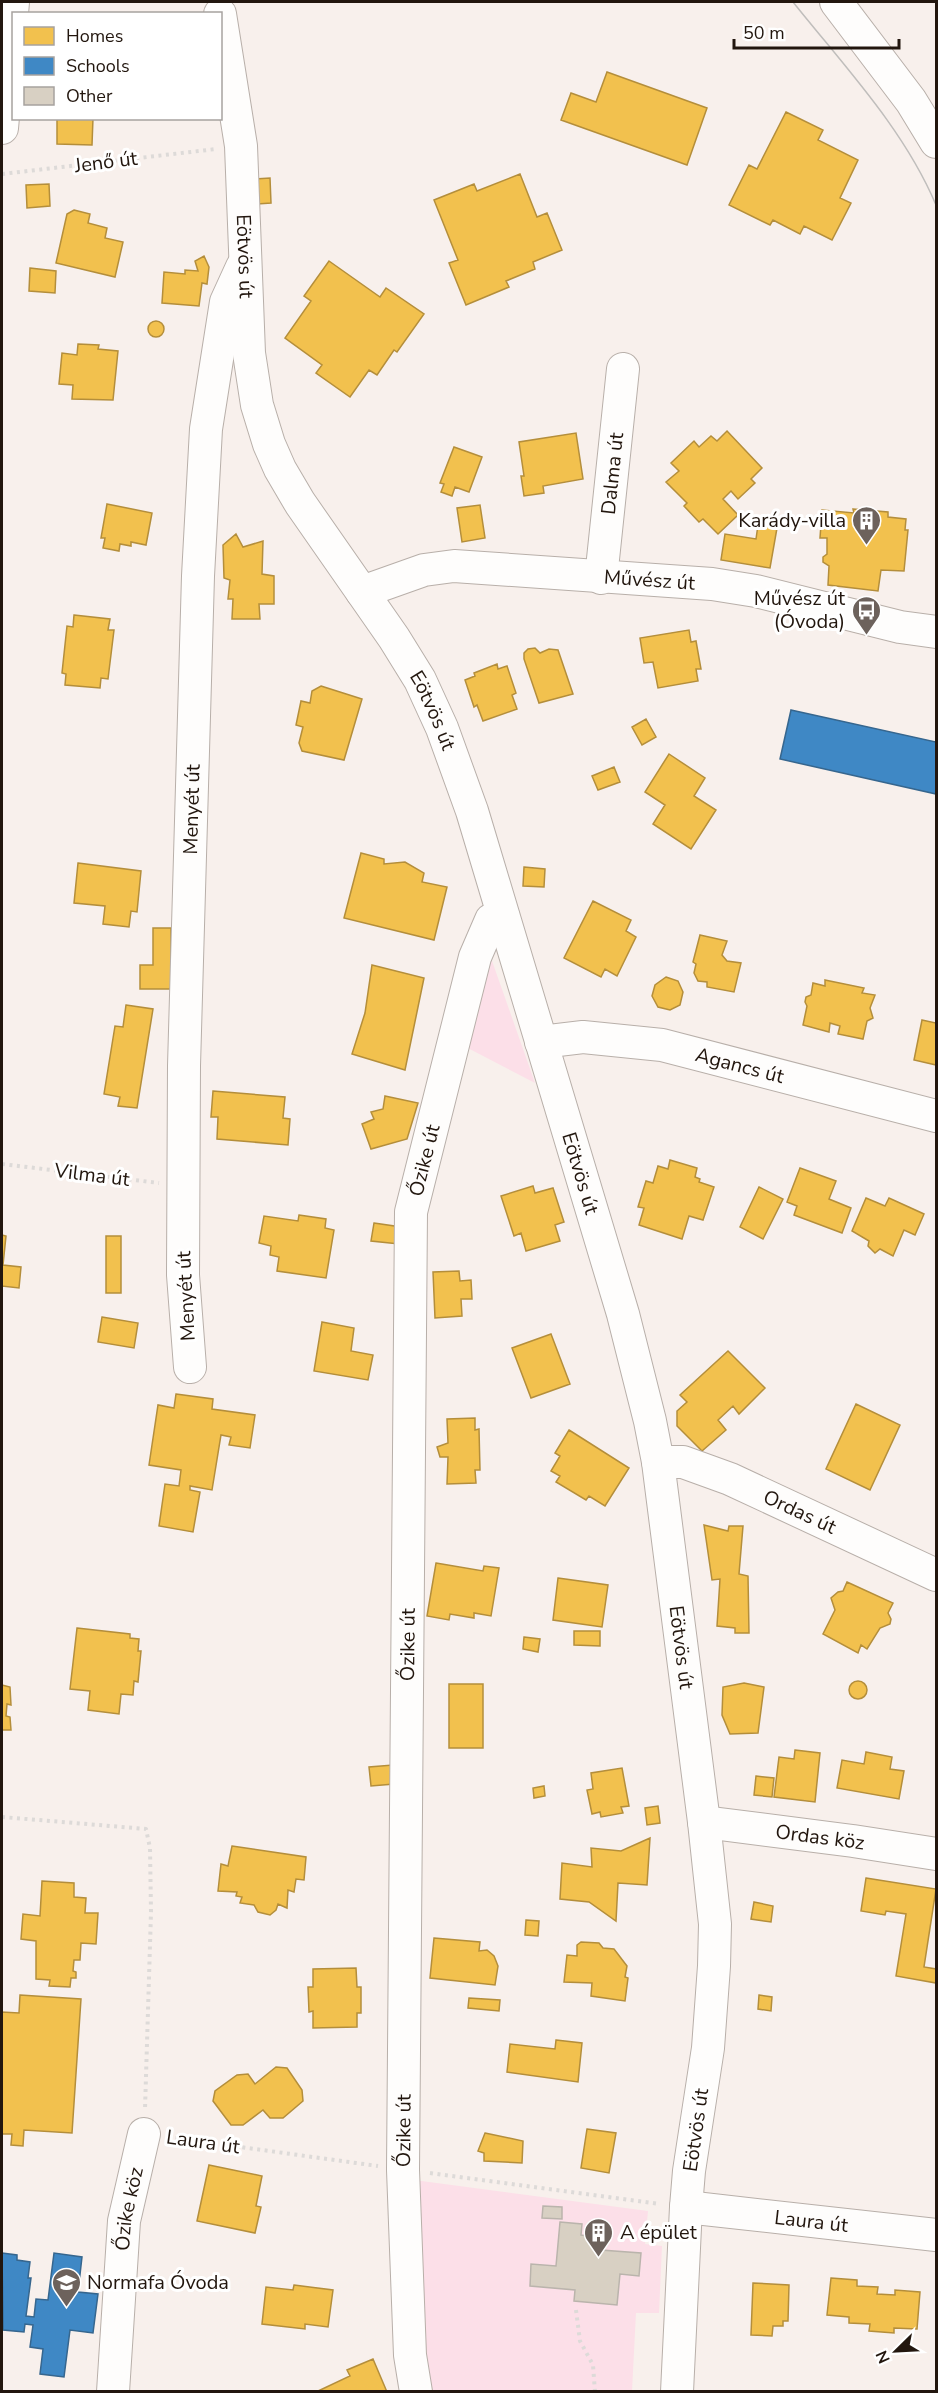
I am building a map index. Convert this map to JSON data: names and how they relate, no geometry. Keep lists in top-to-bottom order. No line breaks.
{"streets":{"street":["Eötvös út","Dalma út","Művész út","Menyét út","Agancs út","Őzike út","Ordas út","Ordas köz","Laura út","Őzike köz"],"path":["Jenő út","Vilma út"]},"crossings":[["Eötvös út","Művész út"],["Eötvös út","Menyét út"],["Eötvös út","Agancs út"],["Eötvös út","Őzike út"],["Eötvös út","Ordas út"],["Eötvös út","Ordas köz"],["Eötvös út","Laura út"],["Dalma út","Művész út"],["Menyét út","Vilma út"],["Őzike út","Laura út"],["Laura út","Őzike köz"]],"places":{"building":["Karády-villa","A épület"],"bus stop":["Művész út (Óvoda)"],"school or university":["Normafa Óvoda"]},"legend":["Homes","Schools","Other"],"scale_bar":"50 m","north":"bottom left"}
